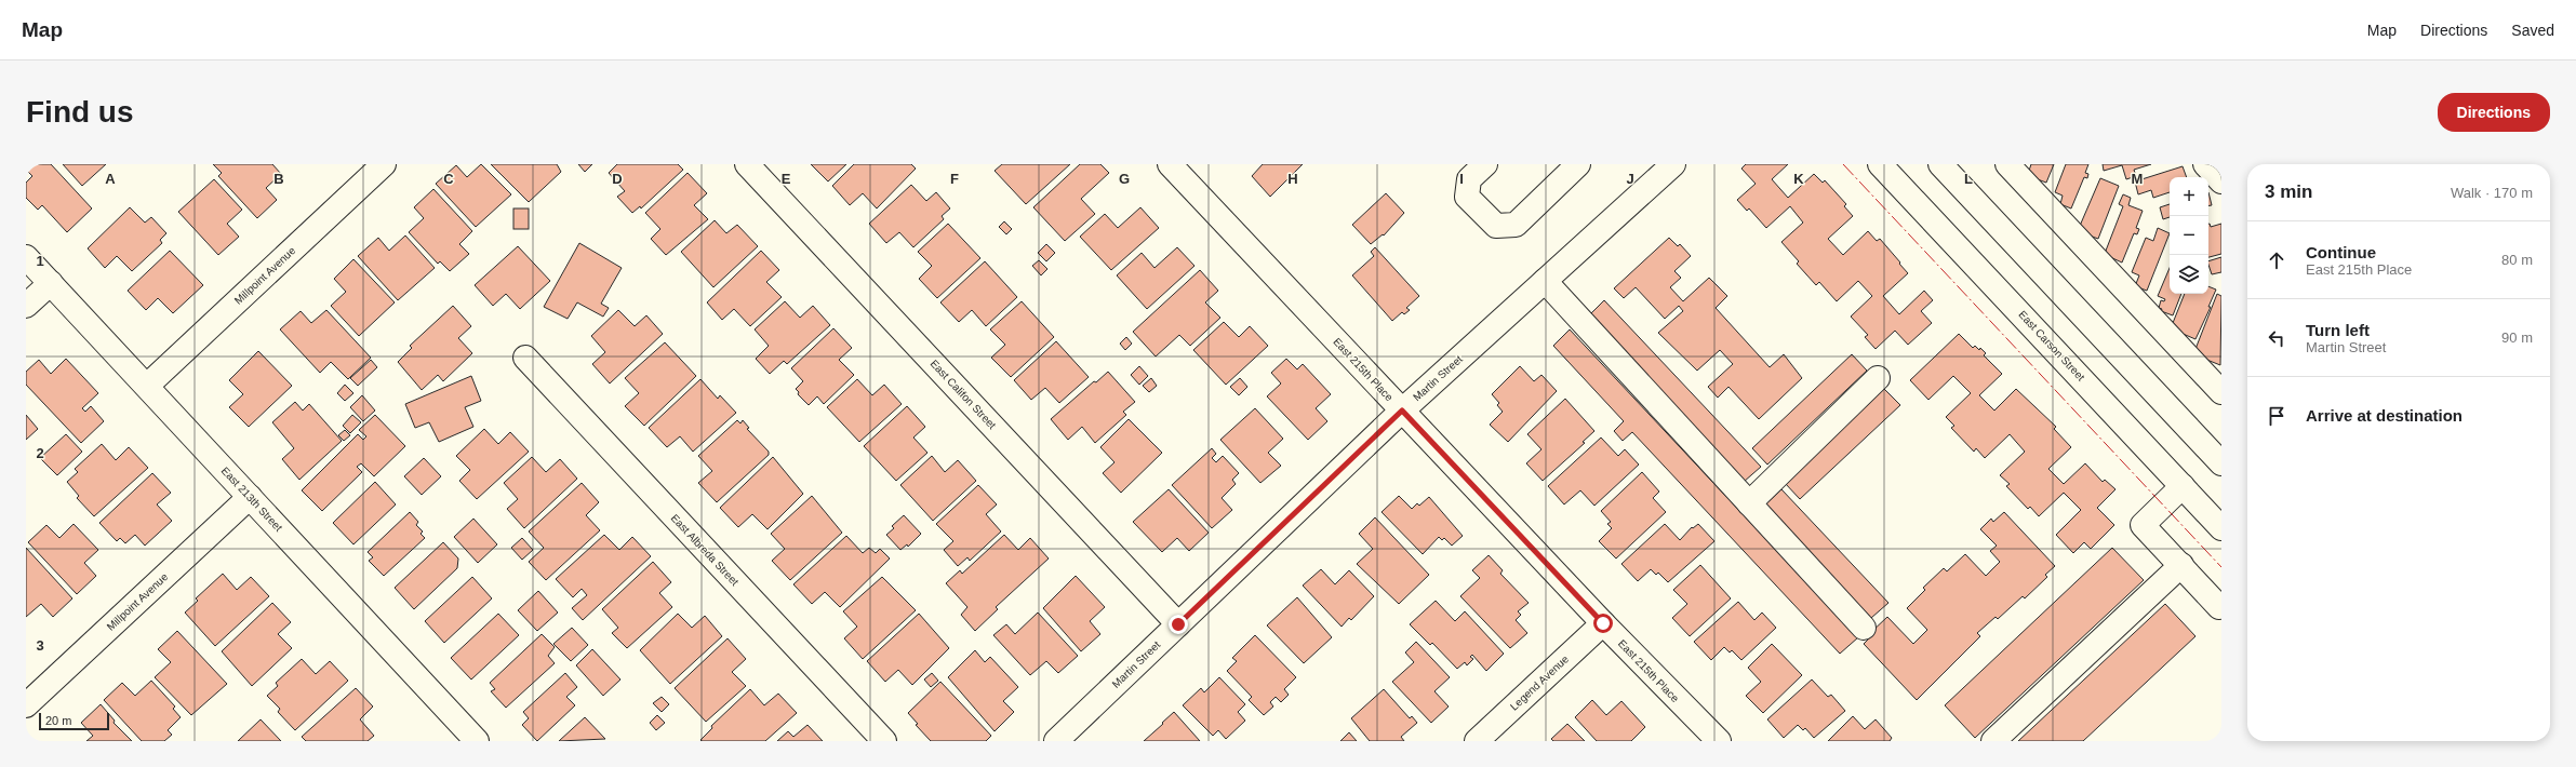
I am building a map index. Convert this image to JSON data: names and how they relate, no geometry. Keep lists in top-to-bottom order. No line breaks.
{"streets":{"street":["Millpoint Avenue","East Carson Street","East 215th Place","Martin Street","East Califon Street","East 213th Street","East Albreda Street","Legend Avenue"]},"crossings":[["Millpoint Avenue","East 213th Street"],["East 215th Place","Martin Street"],["East 215th Place","Legend Avenue"],["Martin Street","East Califon Street"]],"scale_bar":"20 m","page":{"header":"Map","nav":["Map","Directions","Saved"],"buttons":"Directions","title":"Find us","heading":["3 min","Walk · 170 m"],"map_buttons":["+","−"],"list":[["Continue","East 215th Place","80 m"],["Turn left","Martin Street","90 m"],"Arrive at destination"],"scale":"20 m"},"grid":{"columns":["A","B","C","D","E","F","G","H","I","J","K","L","M"],"rows":["1","2","3"]}}
